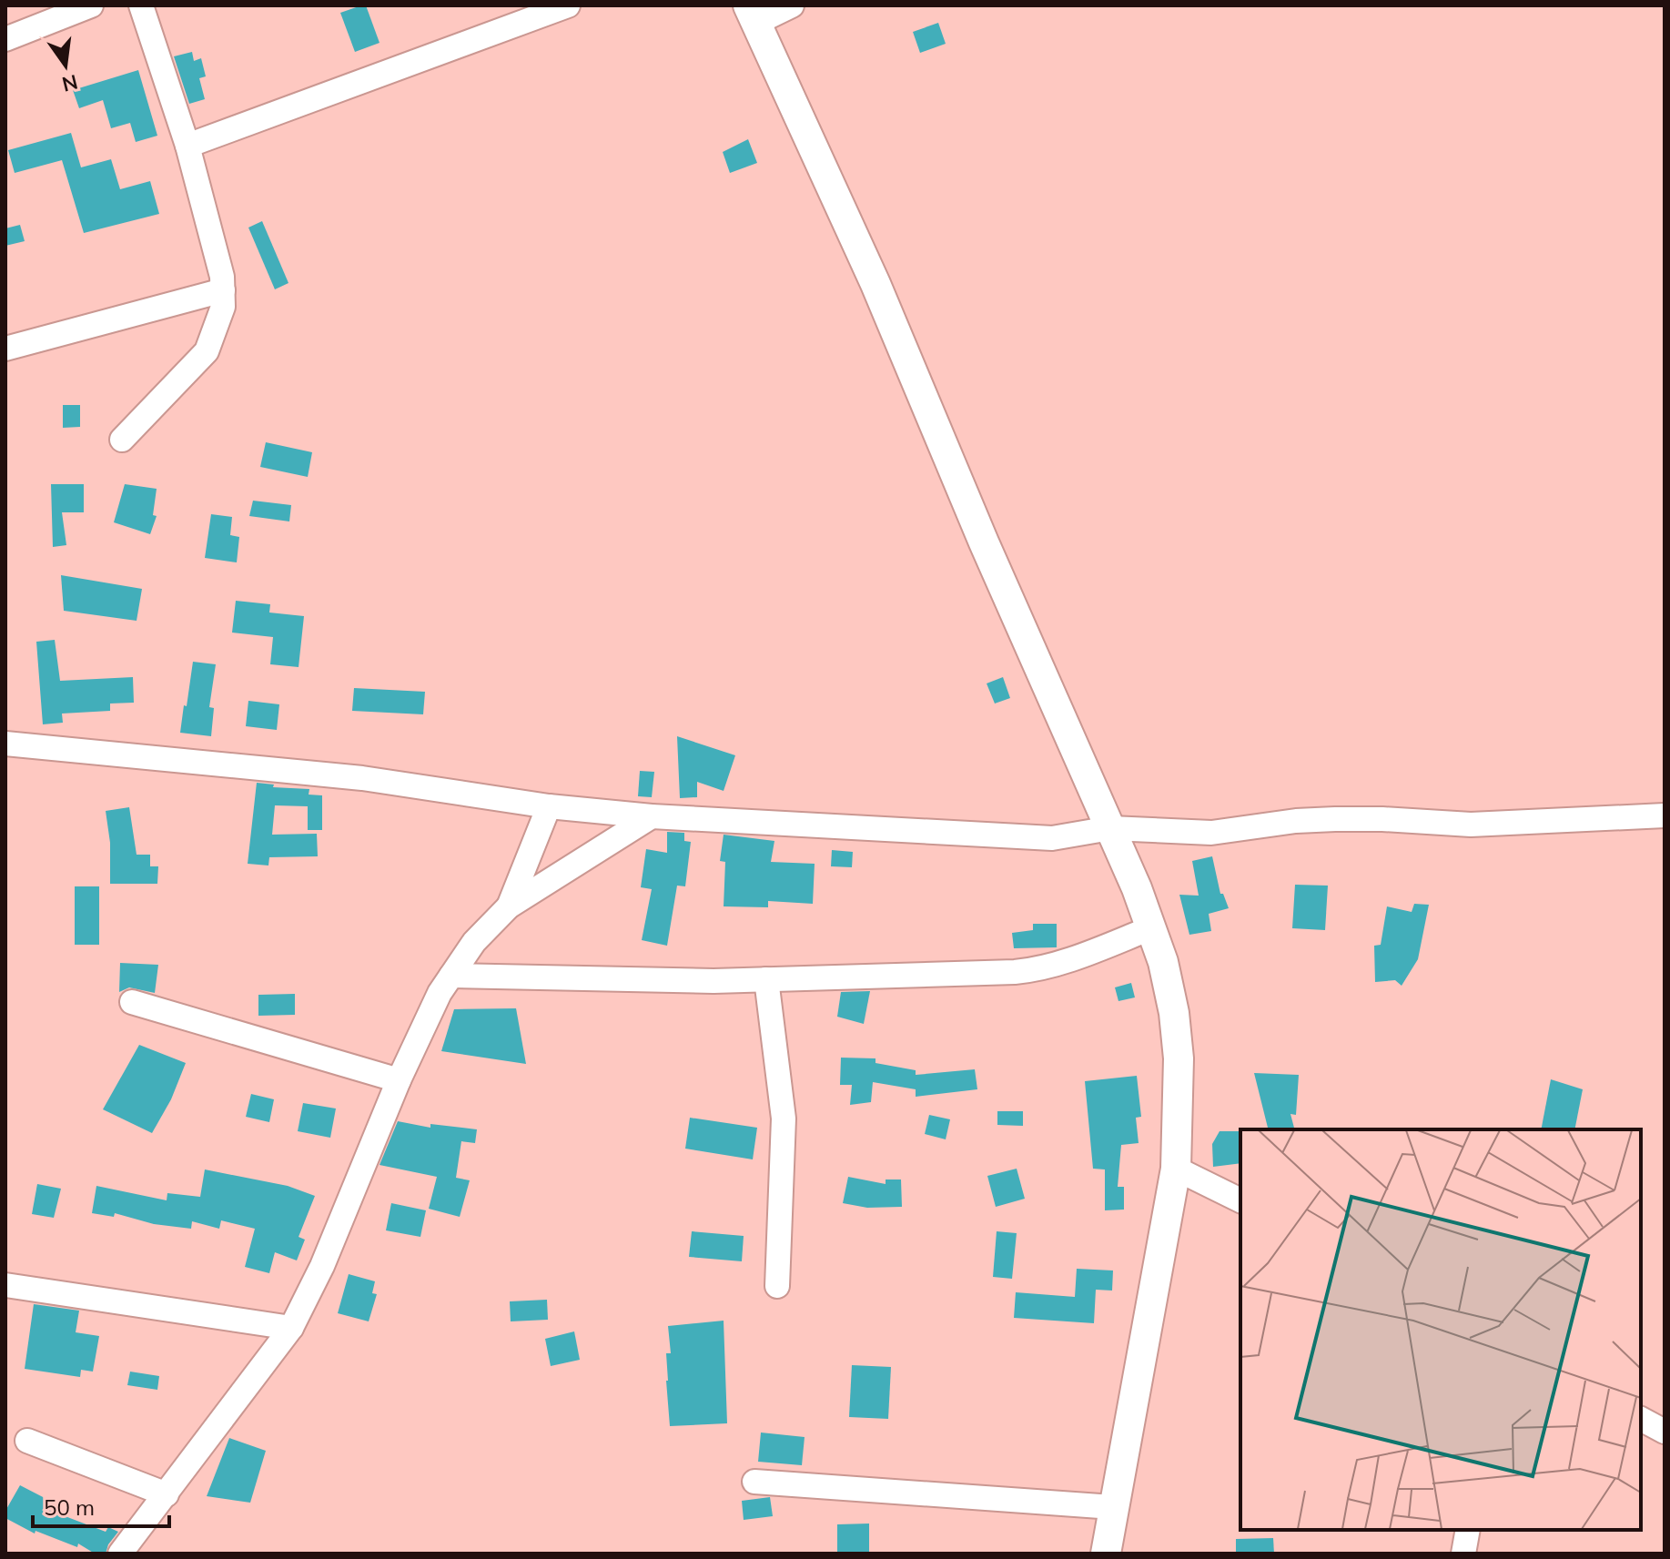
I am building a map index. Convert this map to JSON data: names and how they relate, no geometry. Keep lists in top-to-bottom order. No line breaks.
{"scale_bar":"50 m","north":"bottom"}
